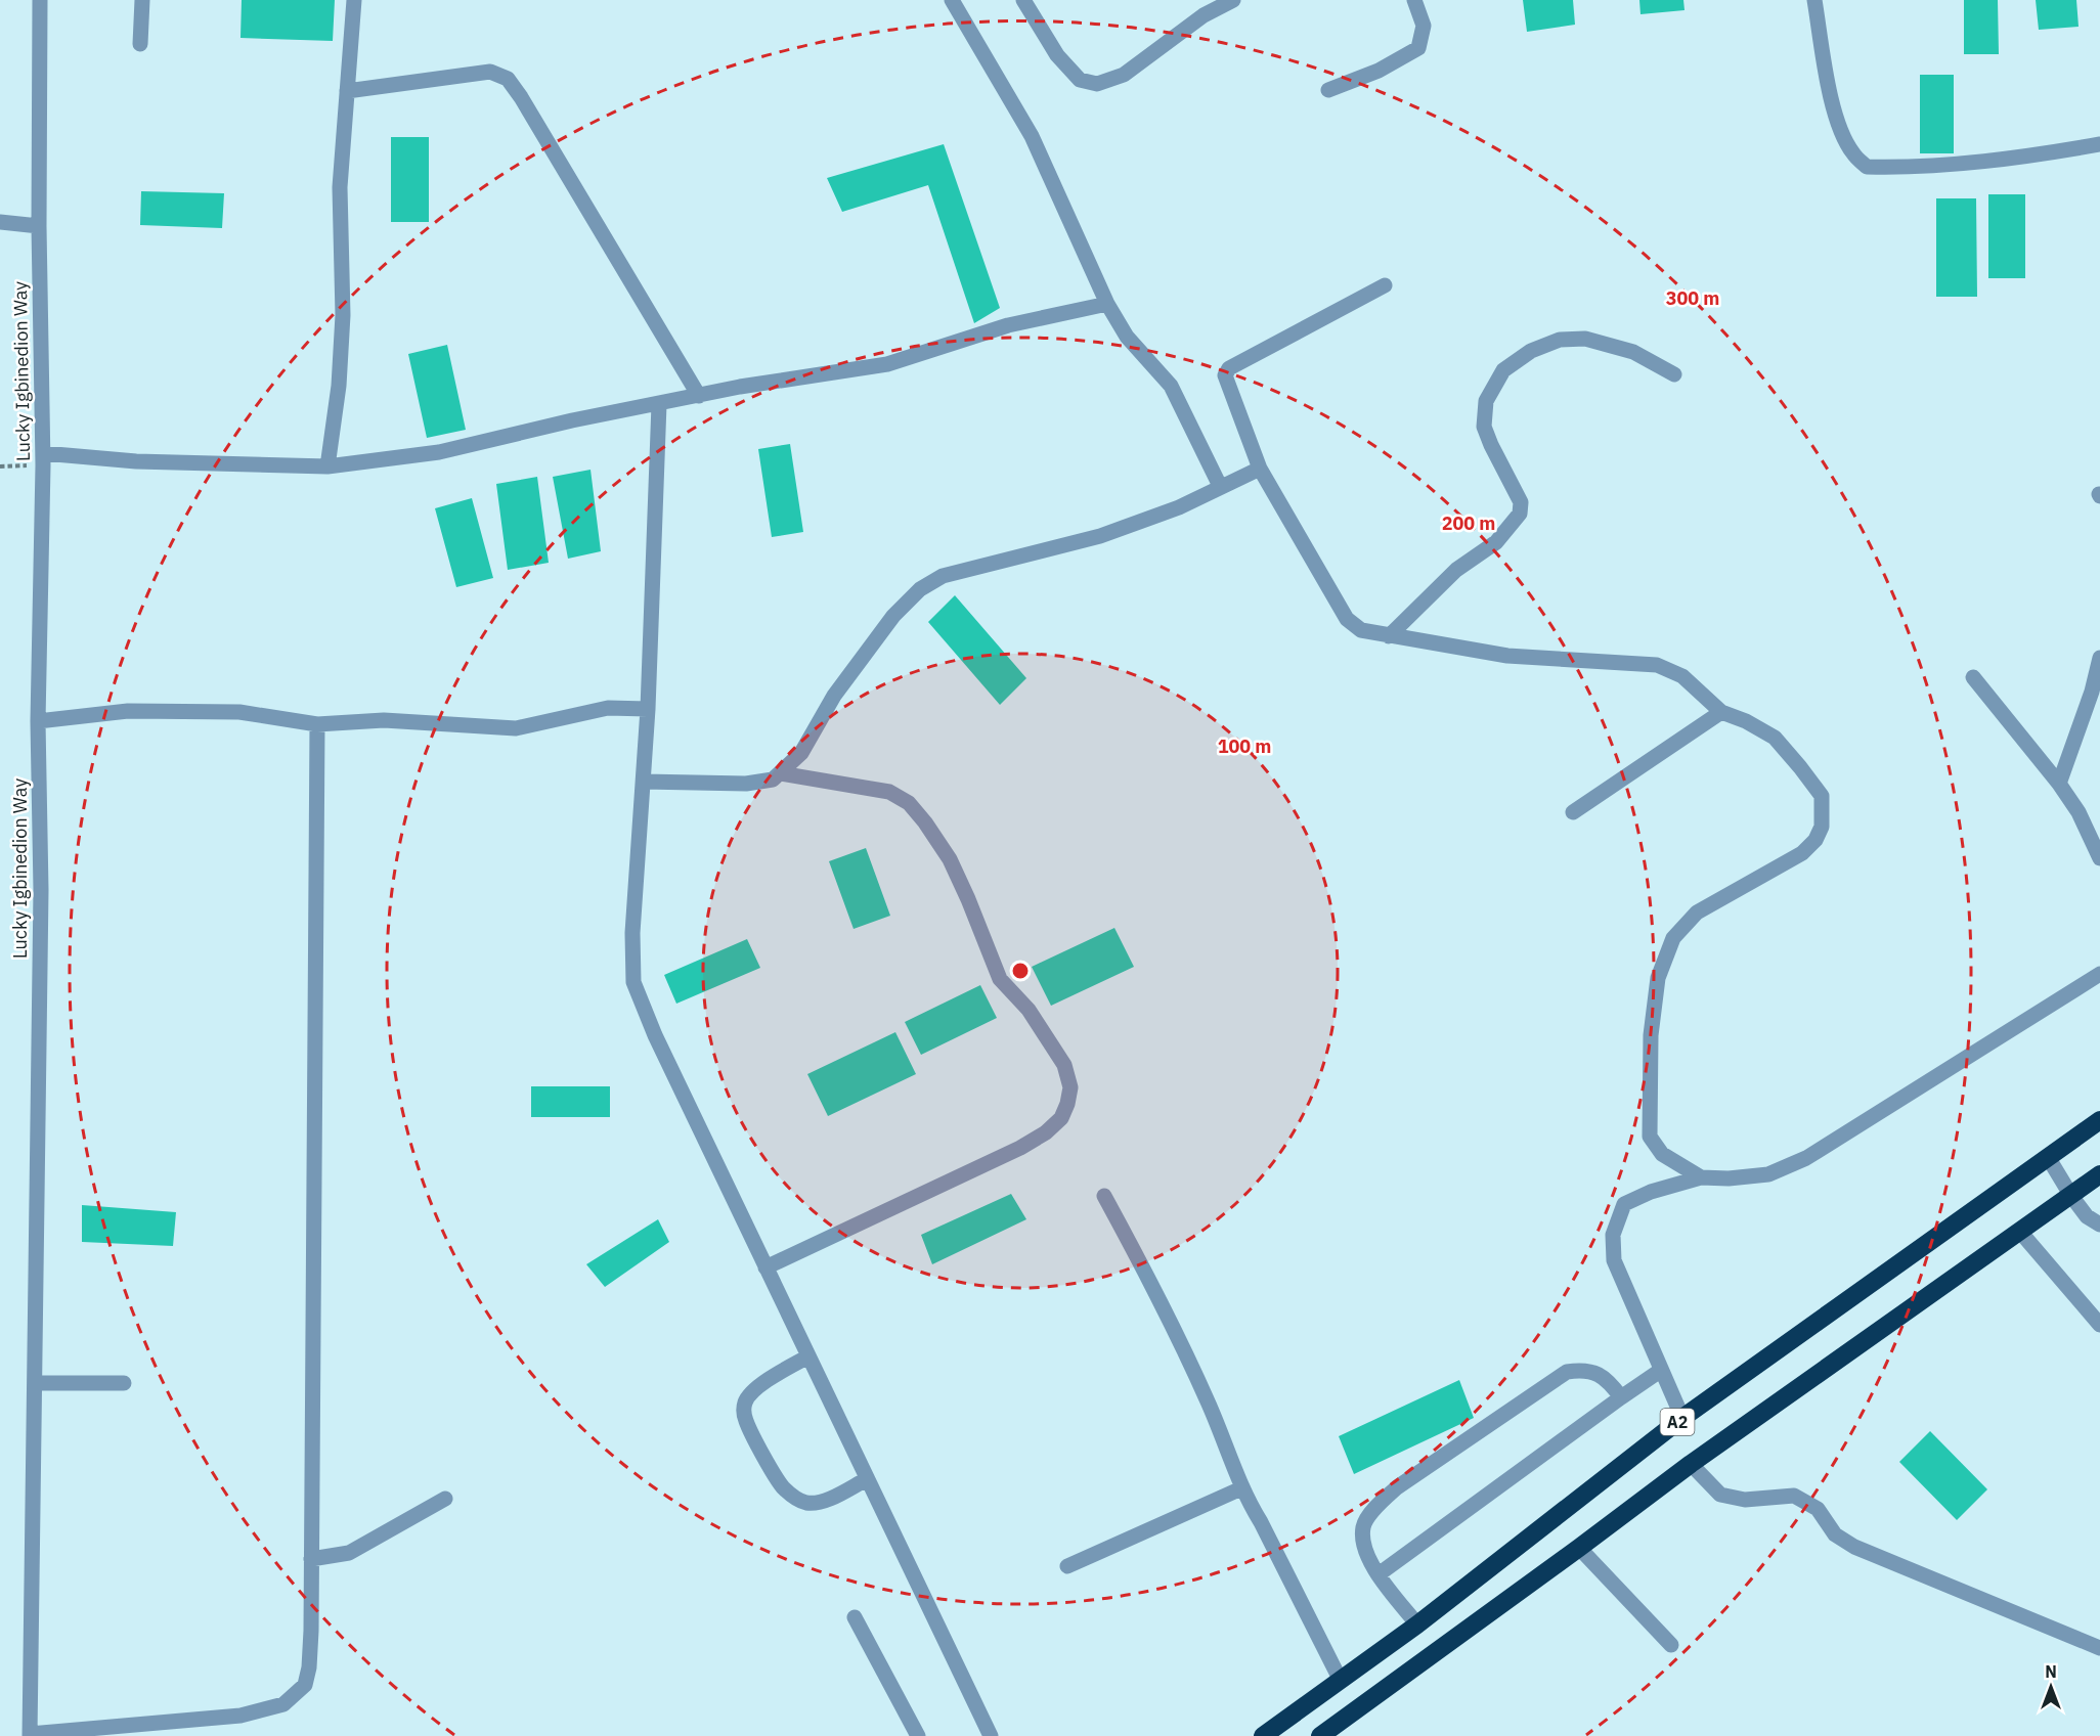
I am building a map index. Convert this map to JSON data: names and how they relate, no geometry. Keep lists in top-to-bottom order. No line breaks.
{"streets":{"highway":["A2"],"street":["Lucky Igbinedion Way"]},"north":"top","rings":["300 m","200 m","100 m"]}
